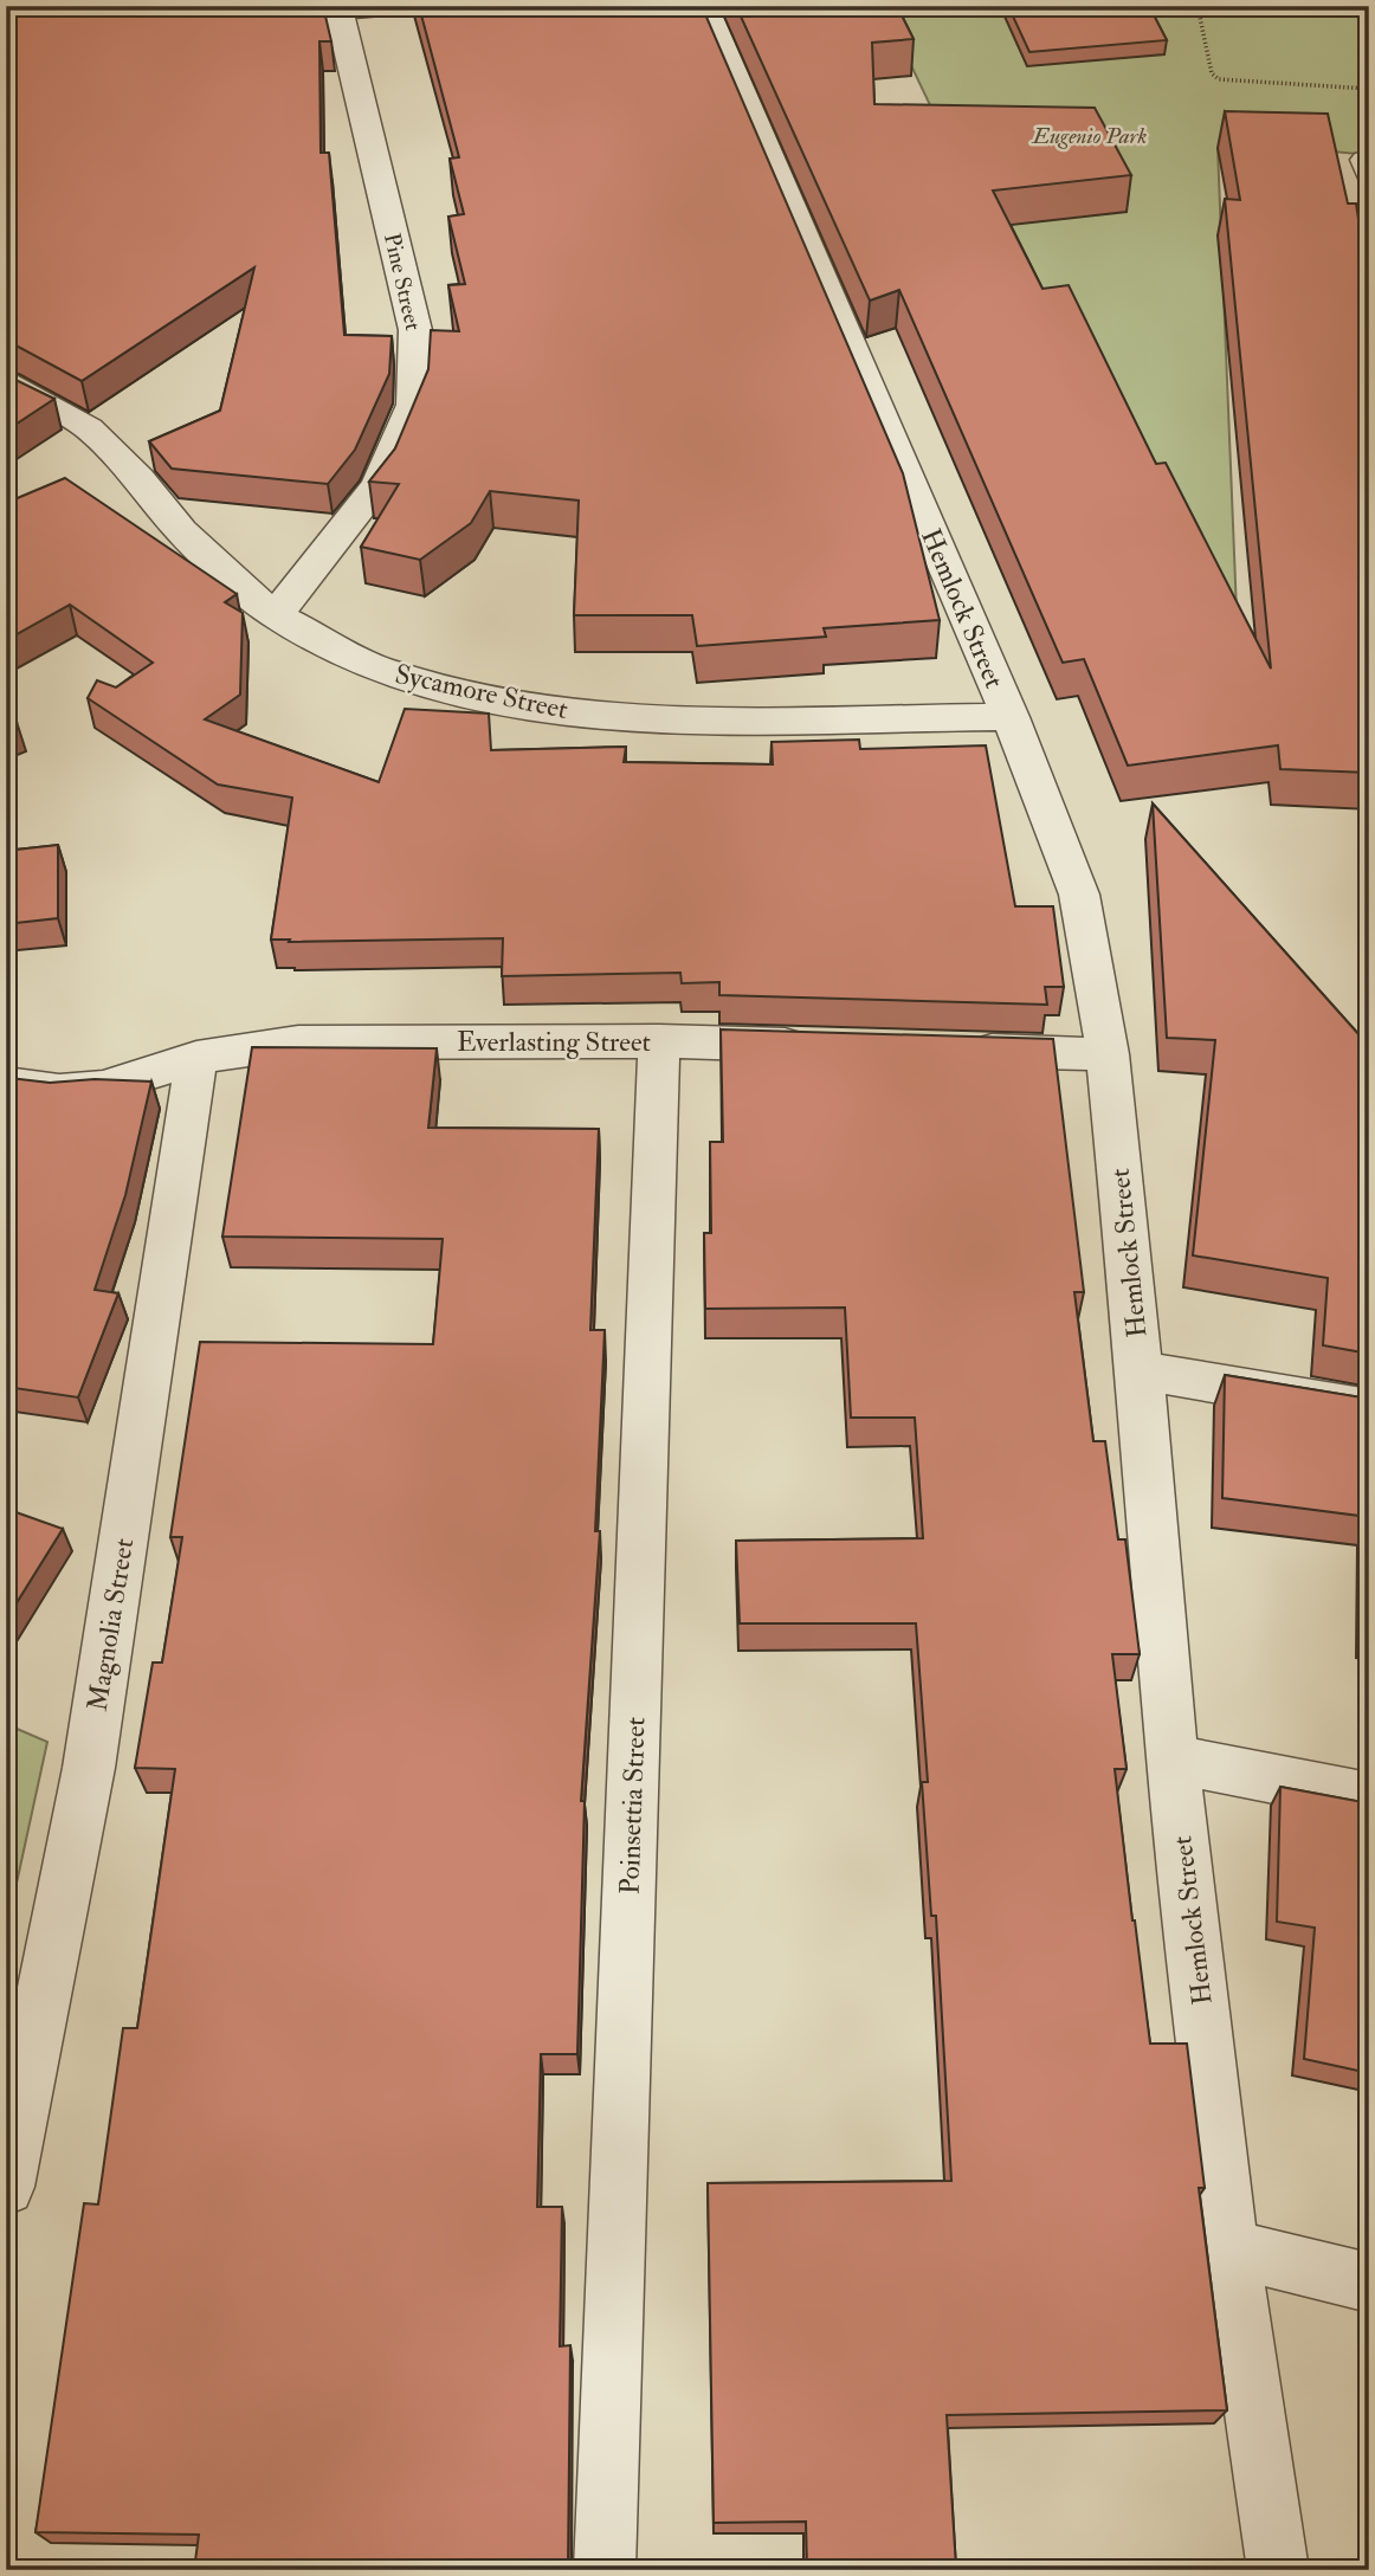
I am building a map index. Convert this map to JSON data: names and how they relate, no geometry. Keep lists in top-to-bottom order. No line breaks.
{"streets":{"street":["Pine Street","Hemlock Street","Sycamore Street","Everlasting Street","Magnolia Street","Poinsettia Street"]},"crossings":[["Pine Street","Sycamore Street"],["Hemlock Street","Sycamore Street"],["Everlasting Street","Magnolia Street"],["Everlasting Street","Poinsettia Street"]],"parks":["Eugenio Park"]}
